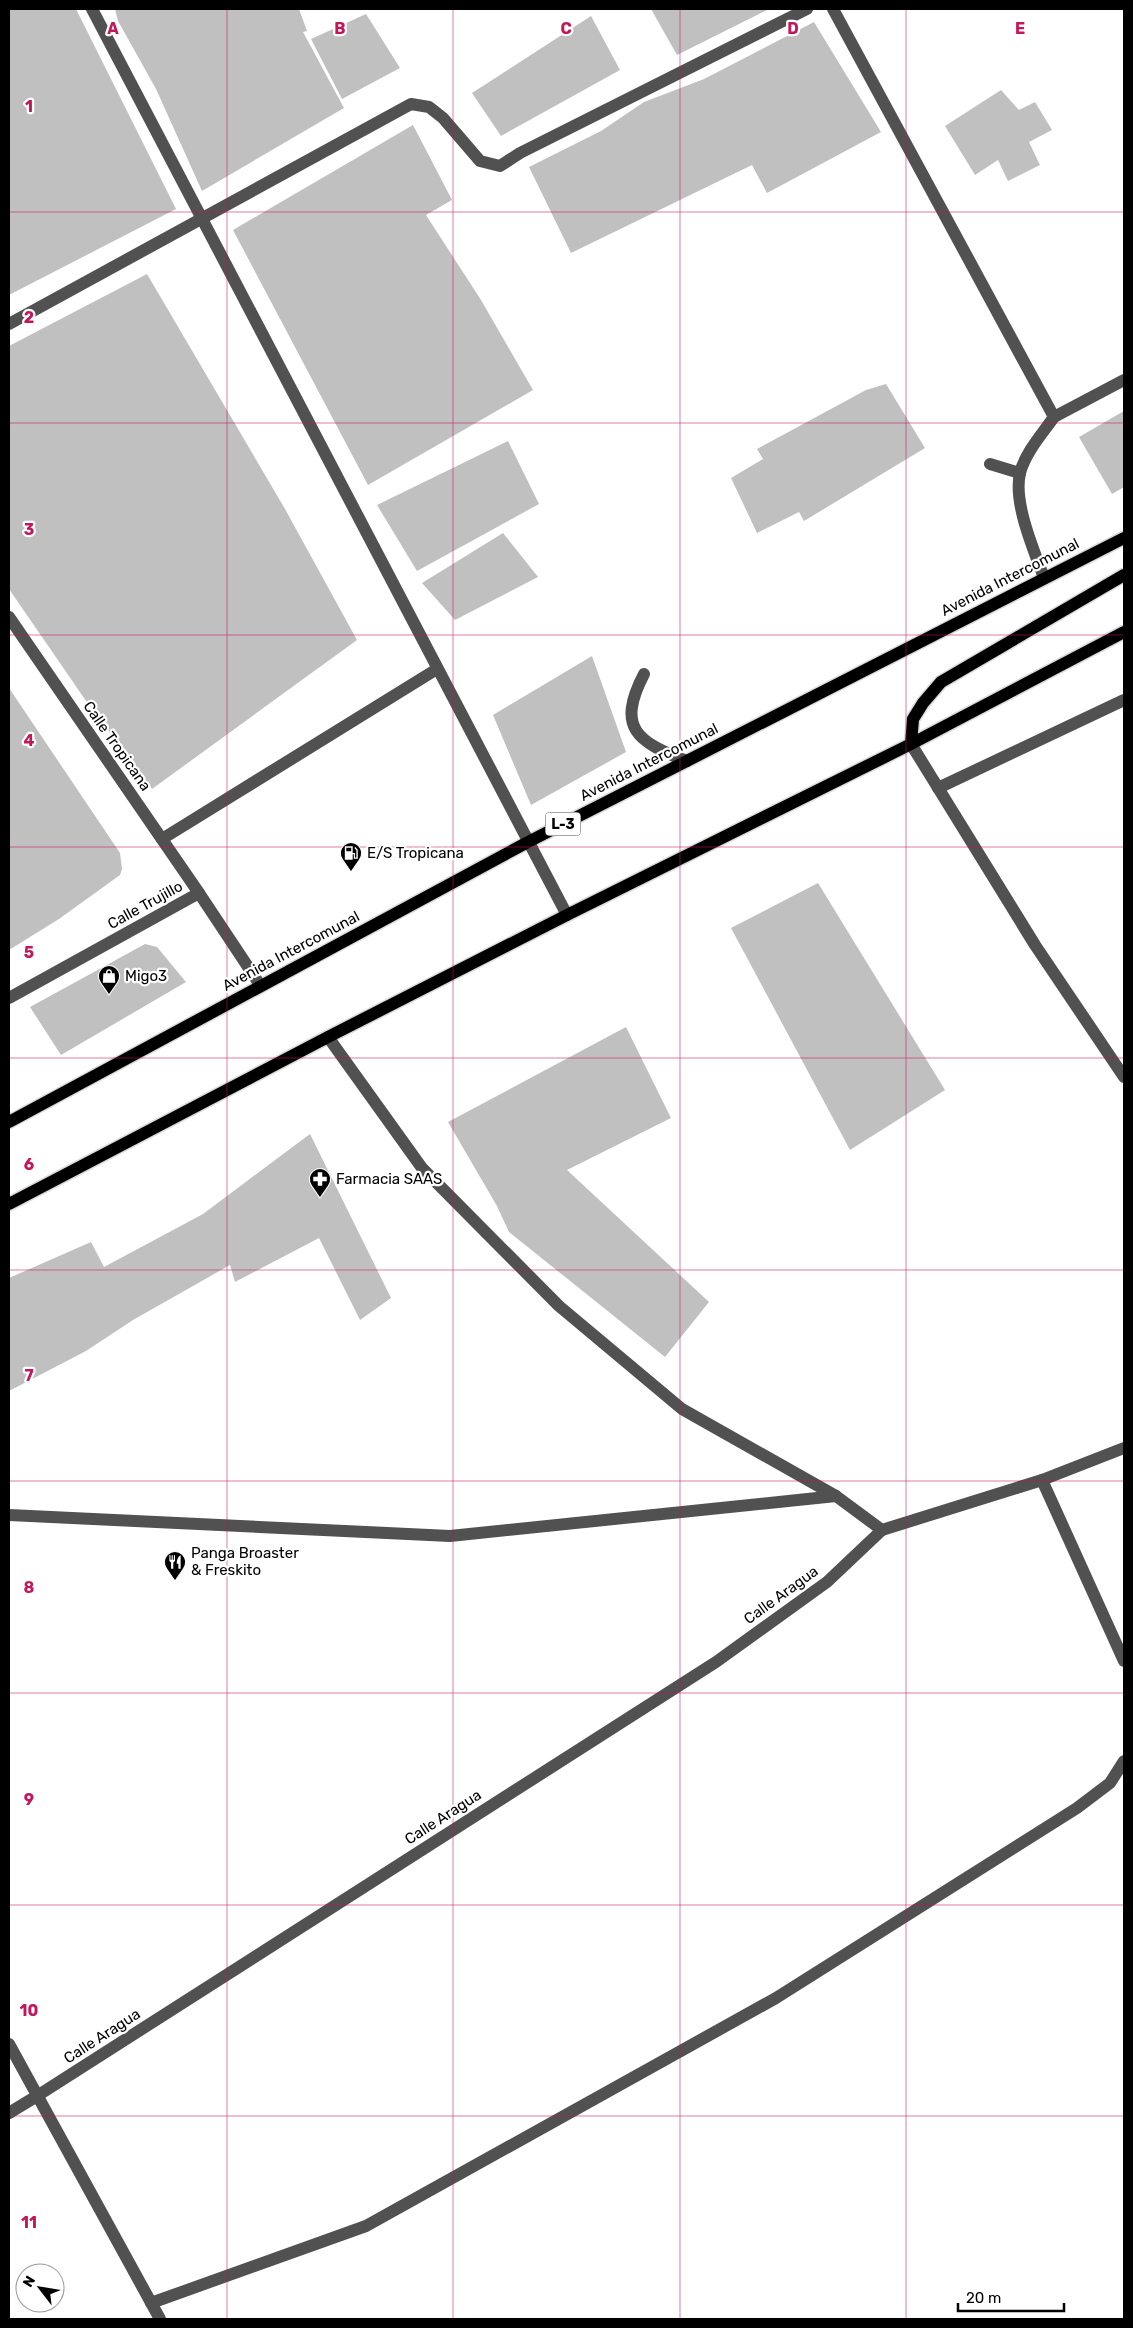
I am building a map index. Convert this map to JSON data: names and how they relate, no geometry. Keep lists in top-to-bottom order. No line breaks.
{"streets":{"main road":["Avenida Intercomunal","L-3"],"street":["Calle Tropicana","Calle Trujillo","Calle Aragua"]},"crossings":[["Avenida Intercomunal","Calle Trujillo"],["Calle Tropicana","Calle Trujillo"]],"places":{"fuel station":["E/S Tropicana"],"shop":["Migo3"],"pharmacy":["Farmacia SAAS"],"restaurant":["Panga Broaster & Freskito"]},"scale_bar":"20 m","north":"top left","grid":{"columns":["A","B","C","D","E"],"rows":["1","2","3","4","5","6","7","8","9","10","11"]}}
